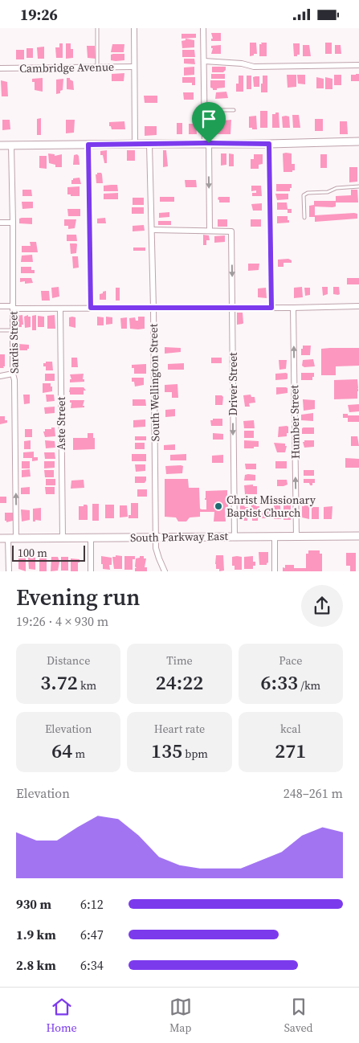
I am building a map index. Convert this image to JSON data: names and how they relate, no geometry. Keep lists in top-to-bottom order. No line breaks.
{"streets":{"main road":["South Parkway East"],"street":["Cambridge Avenue","Sardis Street","South Wellington Street","Driver Street","Humber Street","Aste Street"]},"crossings":[["Sardis Street","South Parkway East"],["South Wellington Street","South Parkway East"],["Driver Street","South Parkway East"],["Humber Street","South Parkway East"],["Aste Street","South Parkway East"]],"one_way":["Sardis Street","Humber Street"],"places":["Christ Missionary Baptist Church"],"scale_bar":"100 m","page":{"status":"19:26","scale":"100 m","heading":["Evening run","19:26 · 4 × 930 m"],"stats":[["Distance","3.72 km"],["Time","24:22"],["Pace","6:33 /km"],["Elevation","64 m"],["Heart rate","135 bpm"],["kcal","271"]],"chart":["Elevation","248–261 m"],"list":[{"name":"930 m","note":"6:12"},{"name":"1.9 km","note":"6:47"},{"name":"2.8 km","note":"6:34"}],"tabs":["Home","Map","Saved"]}}
